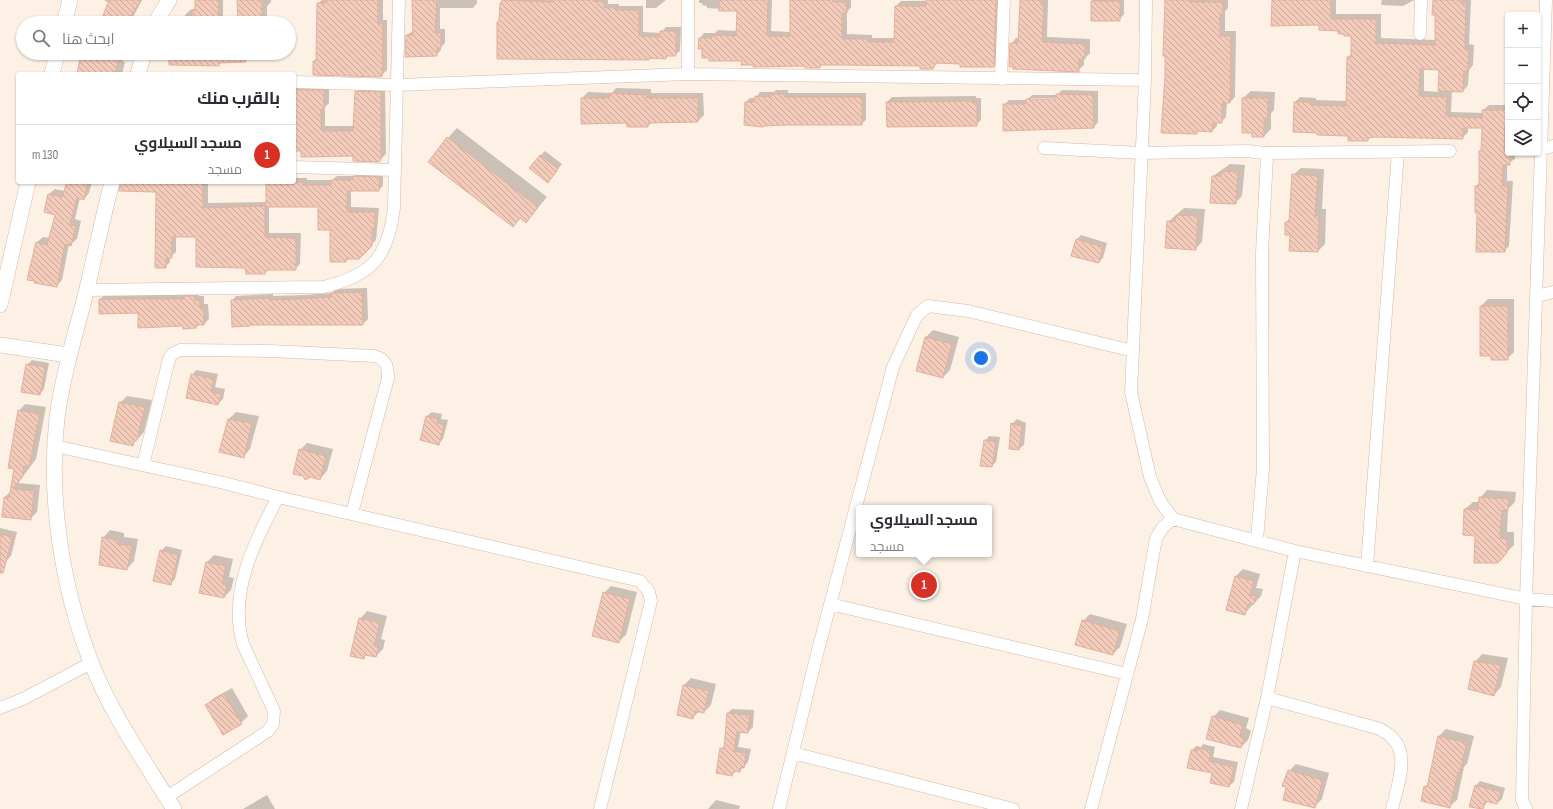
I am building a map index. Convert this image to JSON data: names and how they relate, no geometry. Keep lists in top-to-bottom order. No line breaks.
{"page":{"map_buttons":["+","−"],"search":"ابحث هنا","heading":"بالقرب منك","list":[{"mark":"1","name":"مسجد السيلاوي","note":"مسجد","value":"130 m"}],"popup":["مسجد السيلاوي","مسجد"],"pins":"1"}}
